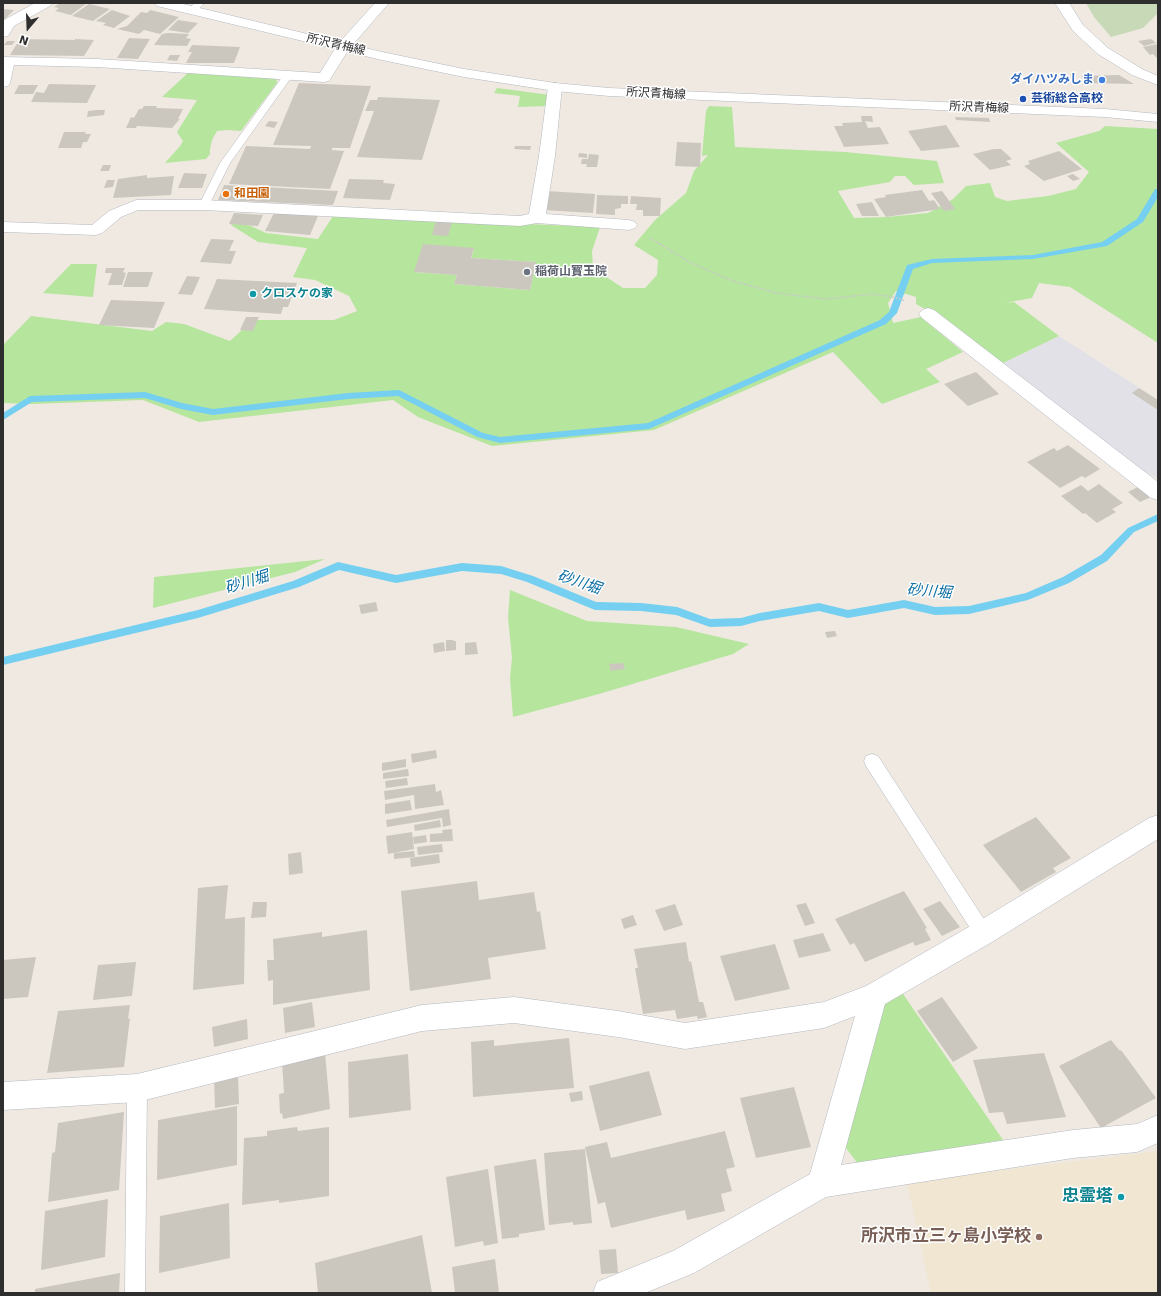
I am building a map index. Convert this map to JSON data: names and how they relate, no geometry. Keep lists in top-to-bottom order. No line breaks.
{"streets":{"street":["所沢青梅線"]},"water":["砂川堀"],"places":["ダイハツみしま","芸術総合高校","和田園","稲荷山寳玉院","クロスケの家","忠霊塔","所沢市立三ヶ島小学校"],"north":"bottom"}
